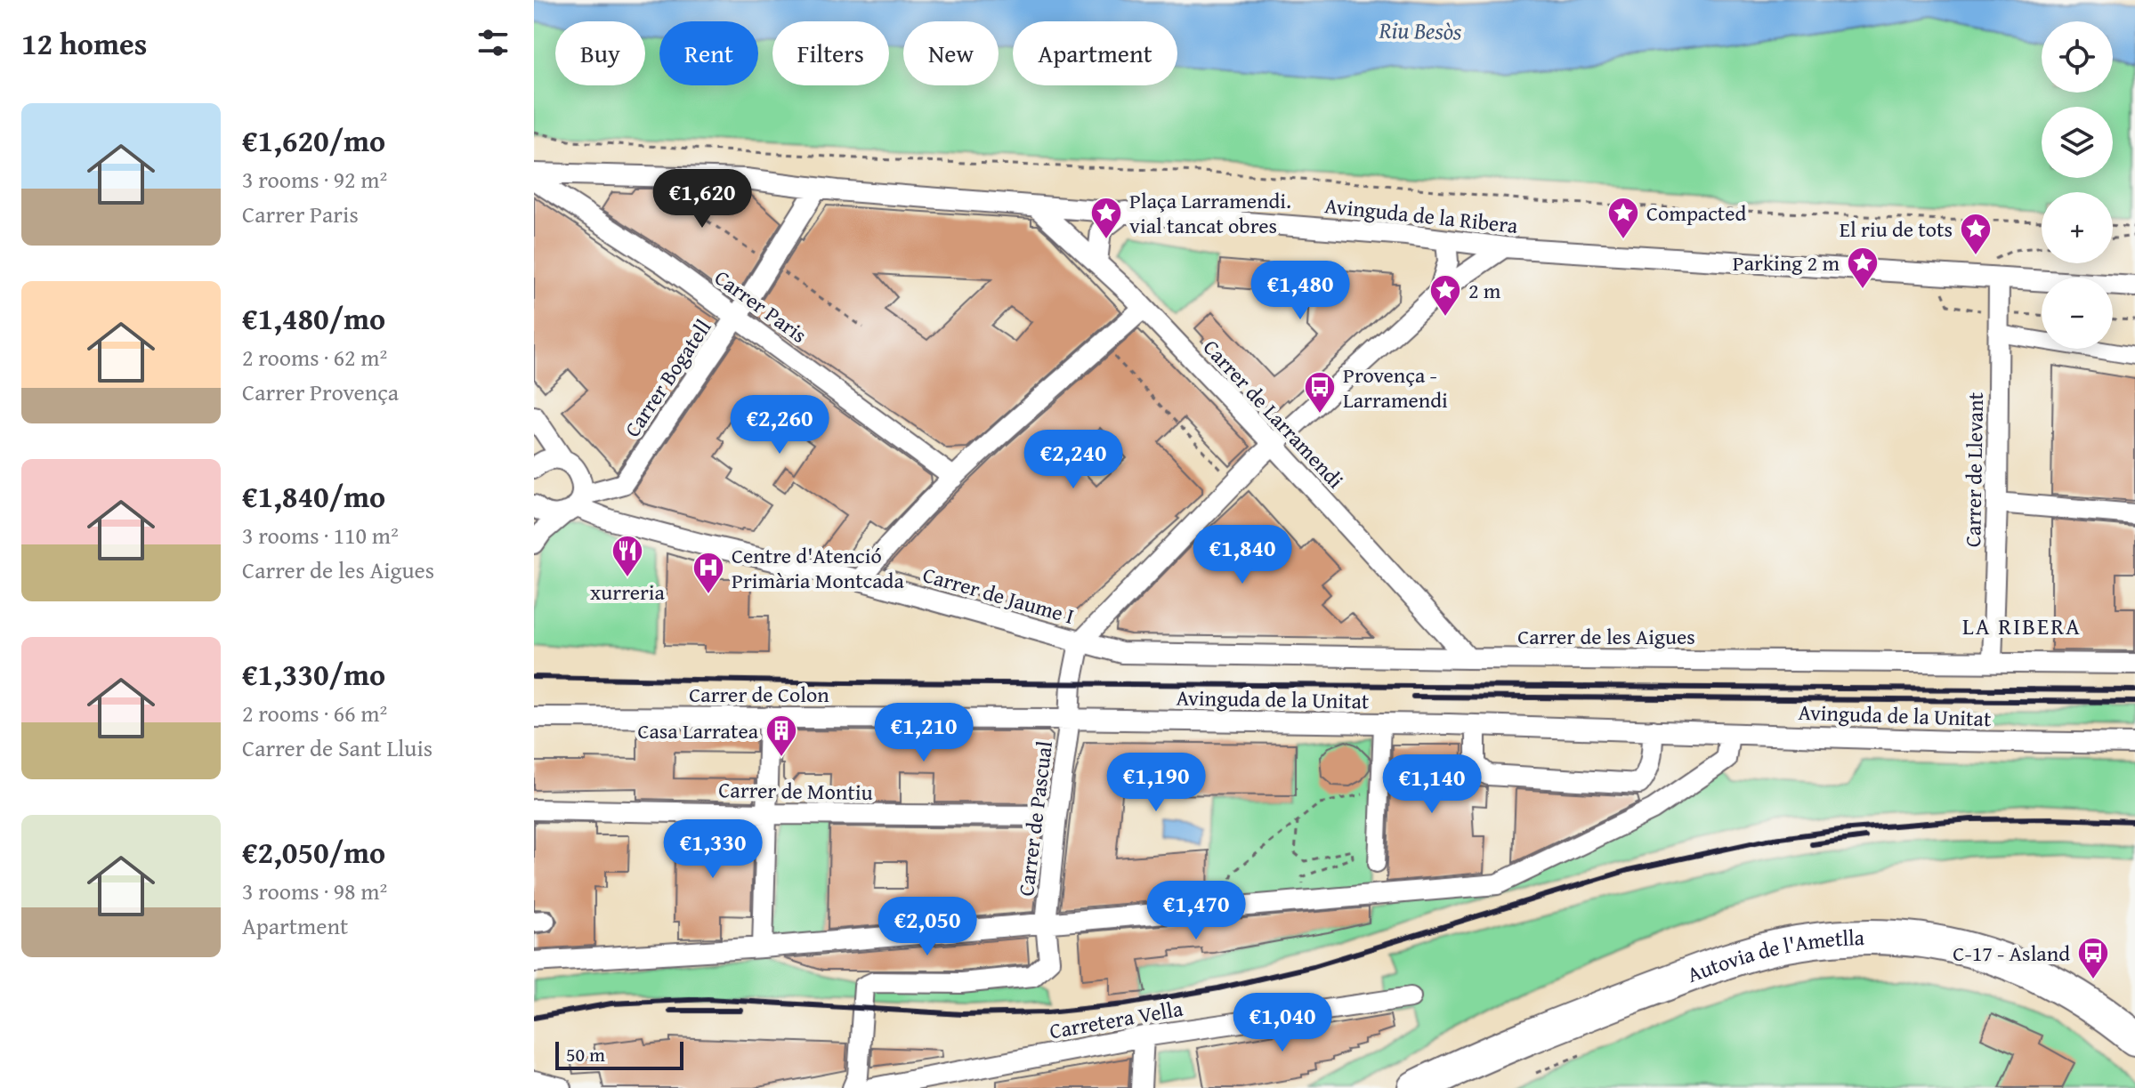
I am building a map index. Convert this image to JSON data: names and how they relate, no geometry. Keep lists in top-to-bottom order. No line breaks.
{"streets":{"highway":["Autovia de l'Ametlla"],"street":["Avinguda de la Ribera","Carrer Paris","Carrer Bogatell","Carrer de Larramendi","Carrer de Llevant","Carrer de Jaume I","Carrer de les Aigues","Carrer de Colon","Avinguda de la Unitat","Carrer de Montiu","Carrer de Pascual","Carretera Vella"]},"crossings":[["Avinguda de la Ribera","Carrer Bogatell"],["Avinguda de la Ribera","Carrer de Larramendi"],["Avinguda de la Ribera","Carrer de Llevant"],["Carrer Paris","Carrer Bogatell"],["Carrer Bogatell","Carrer de Jaume I"],["Carrer de Larramendi","Carrer de les Aigues"],["Carrer de Llevant","Carrer de les Aigues"],["Carrer de Jaume I","Carrer de les Aigues"],["Carrer de Jaume I","Carrer de Pascual"],["Carrer de les Aigues","Carrer de Pascual"],["Carrer de Colon","Avinguda de la Unitat"],["Carrer de Colon","Carrer de Pascual"],["Avinguda de la Unitat","Carrer de Pascual"],["Carrer de Montiu","Carrer de Pascual"]],"districts":["LA RIBERA"],"water":["Riu Besòs"],"places":{"place":["Plaça Larramendi. vial tancat obres","Compacted","El riu de tots","Parking 2 m","2 m"],"bus stop":["Provença - Larramendi","C-17 - Asland"],"restaurant":["xurreria"],"hospital":["Centre d'Atenció Primària Montcada"],"building":["Casa Larratea"]},"scale_bar":"50 m","page":{"heading":"12 homes","map_buttons":["+","−"],"chip":["Buy","Rent","Filters","New","Apartment"],"list":[{"name":"€1,620/mo","note":"3 rooms · 92 m² · Carrer Paris"},{"name":"€1,480/mo","note":"2 rooms · 62 m² · Carrer Provença"},{"name":"€1,840/mo","note":"3 rooms · 110 m² · Carrer de les Aigues"},{"name":"€1,330/mo","note":"2 rooms · 66 m² · Carrer de Sant Lluis"},{"name":"€2,050/mo","note":"3 rooms · 98 m² · Apartment"}],"price":["€1,620","€1,480","€2,260","€2,240","€1,840","€1,210","€1,190","€1,140","€1,330","€1,470","€2,050","€1,040"],"scale":"50 m"}}
